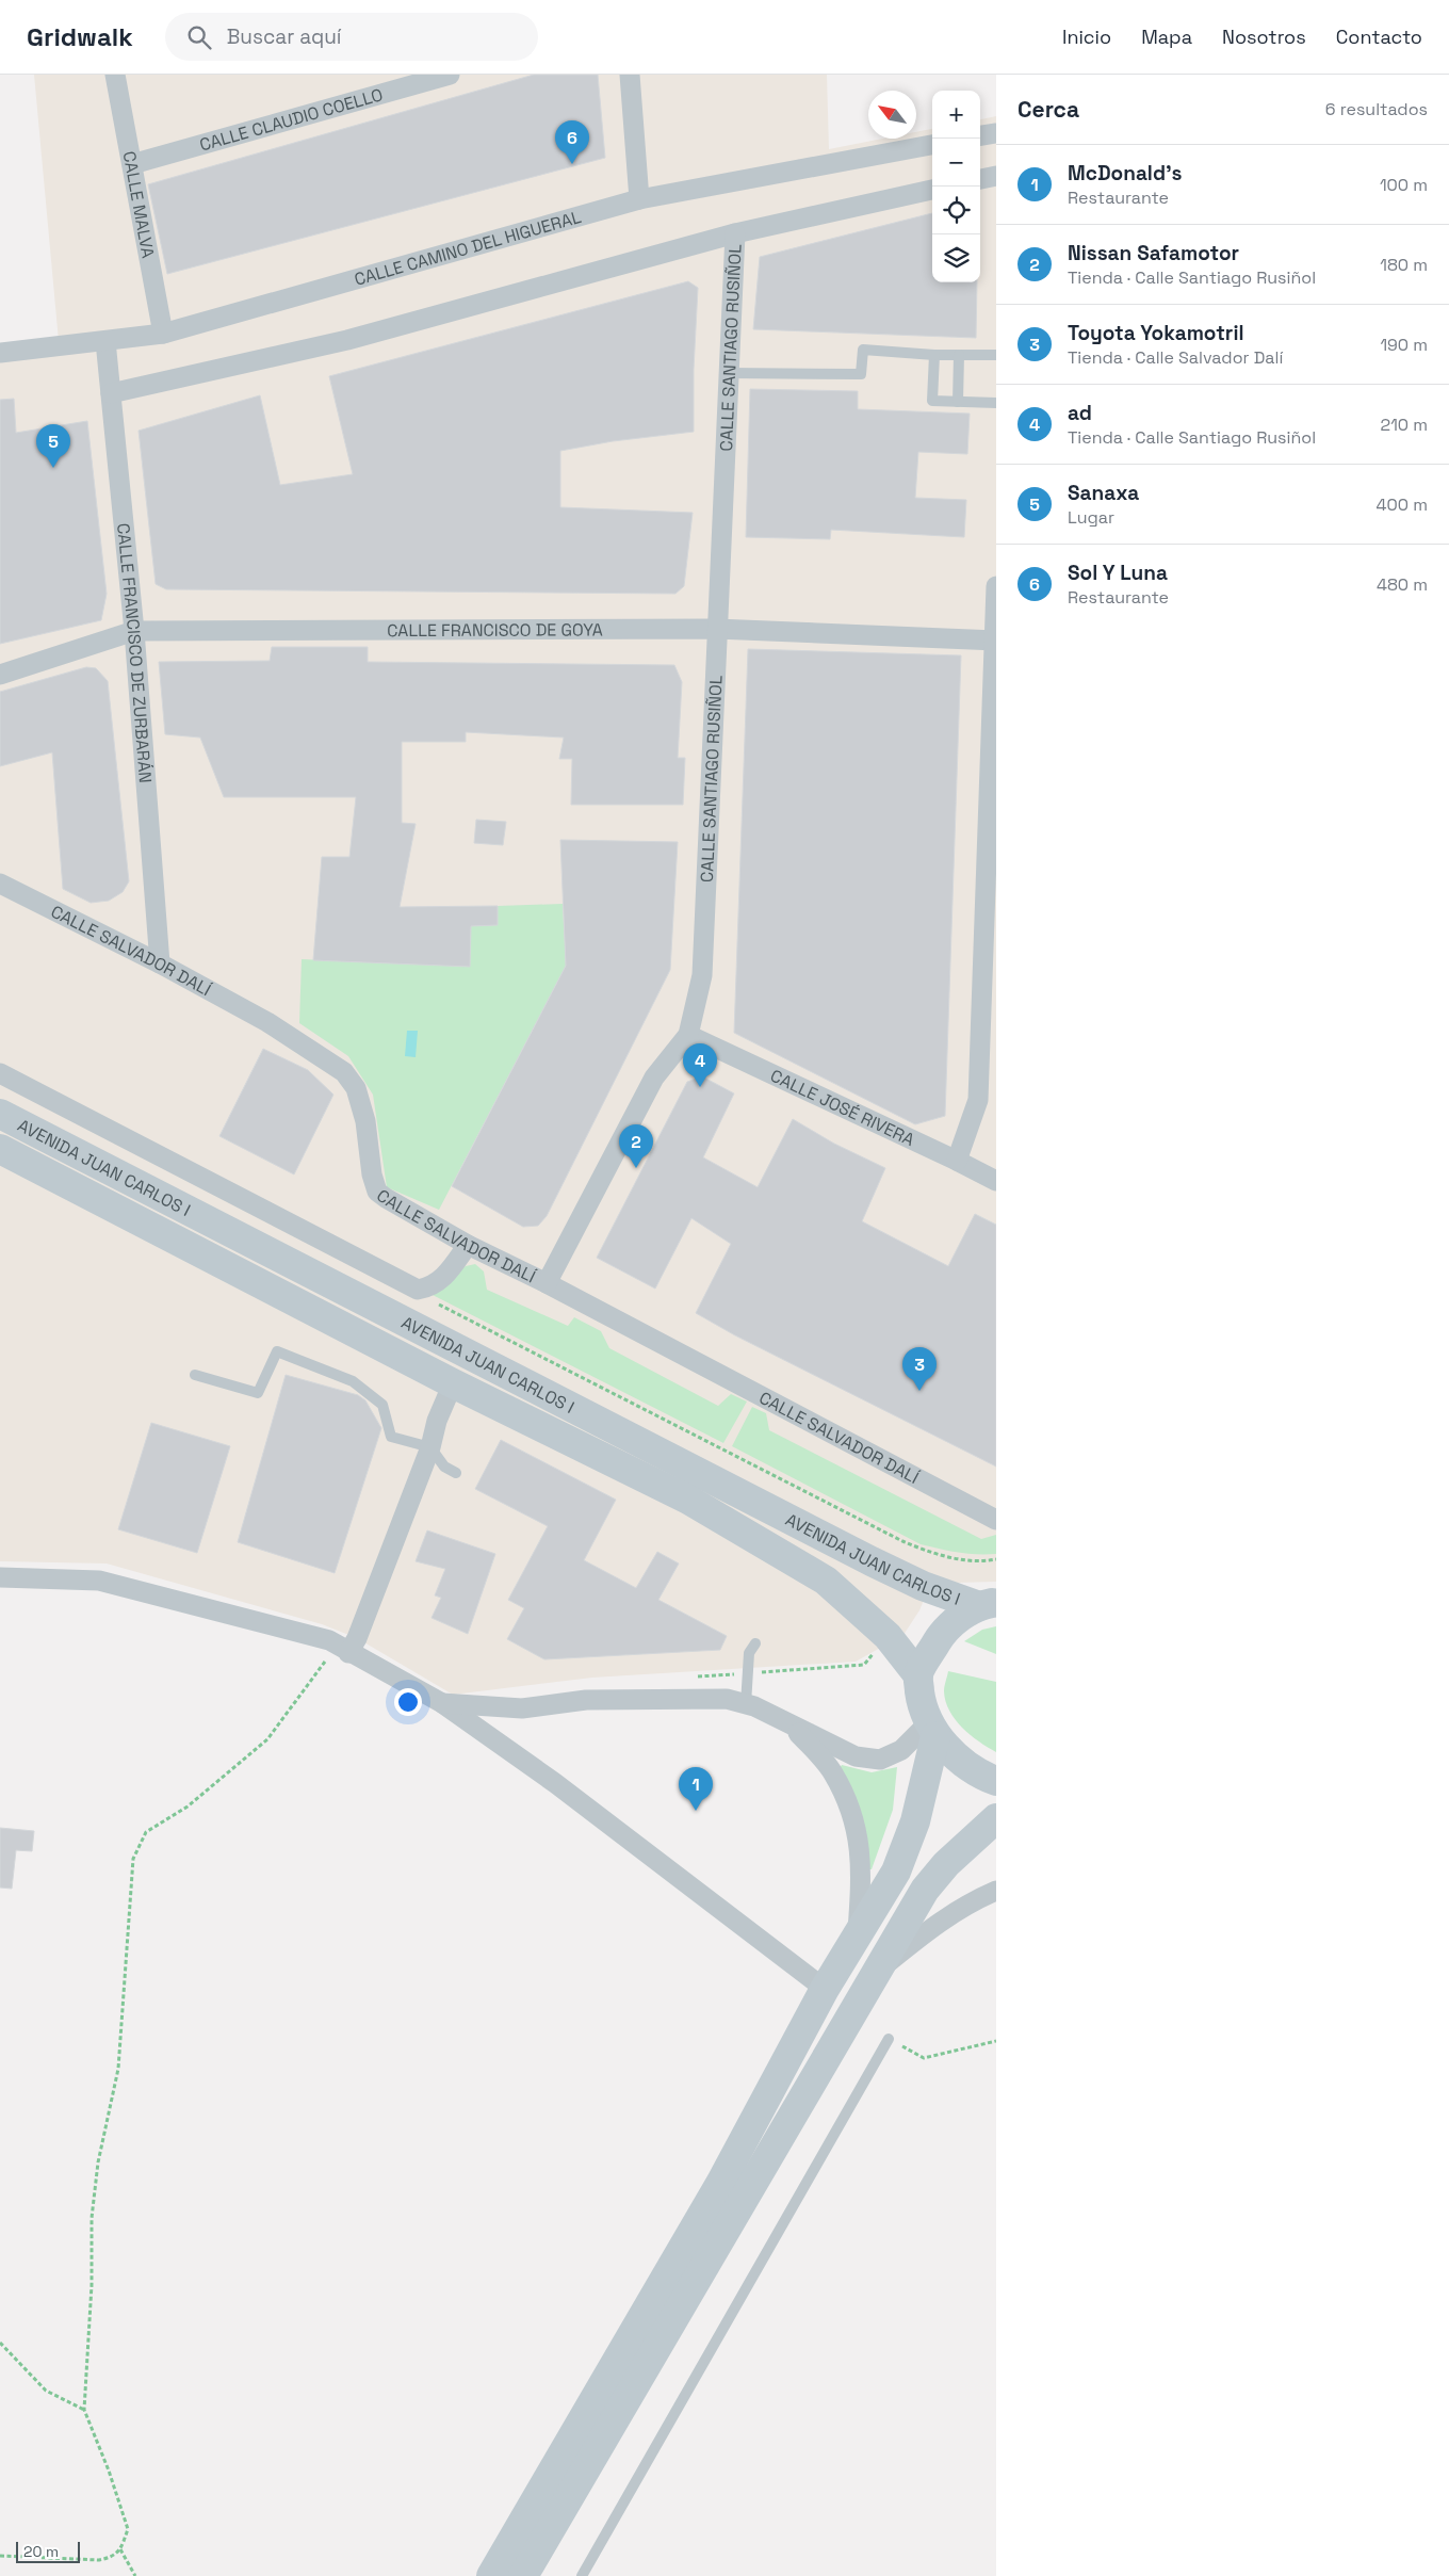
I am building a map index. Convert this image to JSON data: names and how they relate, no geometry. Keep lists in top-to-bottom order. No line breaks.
{"streets":{"street":["CALLE CLAUDIO COELLO","CALLE MALVA","CALLE CAMINO DEL HIGUERAL","CALLE SANTIAGO RUSIÑOL","CALLE FRANCISCO DE GOYA","CALLE FRANCISCO DE ZURBARÁN","CALLE SALVADOR DALÍ","CALLE JOSÉ RIVERA","AVENIDA JUAN CARLOS I"]},"crossings":[["CALLE CLAUDIO COELLO","CALLE MALVA"],["CALLE MALVA","CALLE CAMINO DEL HIGUERAL"],["CALLE CAMINO DEL HIGUERAL","CALLE FRANCISCO DE ZURBARÁN"],["CALLE SANTIAGO RUSIÑOL","CALLE FRANCISCO DE GOYA"],["CALLE SANTIAGO RUSIÑOL","CALLE SALVADOR DALÍ"],["CALLE SANTIAGO RUSIÑOL","CALLE JOSÉ RIVERA"],["CALLE FRANCISCO DE GOYA","CALLE FRANCISCO DE ZURBARÁN"],["CALLE FRANCISCO DE ZURBARÁN","CALLE SALVADOR DALÍ"]],"scale_bar":"20 m","north":"top left","page":{"header":"Gridwalk","search":"Buscar aquí","nav":["Inicio","Mapa","Nosotros","Contacto"],"heading":["Cerca","6 resultados"],"map_buttons":["+","−"],"pins":["6","5","4","2","3","1"],"list":[{"mark":"1","name":"McDonald's","note":"Restaurante","value":"100 m"},{"mark":"2","name":"Nissan Safamotor","note":"Tienda · Calle Santiago Rusiñol","value":"180 m"},{"mark":"3","name":"Toyota Yokamotril","note":"Tienda · Calle Salvador Dalí","value":"190 m"},{"mark":"4","name":"ad","note":"Tienda · Calle Santiago Rusiñol","value":"210 m"},{"mark":"5","name":"Sanaxa","note":"Lugar","value":"400 m"},{"mark":"6","name":"Sol Y Luna","note":"Restaurante","value":"480 m"}],"scale":"20 m"}}
